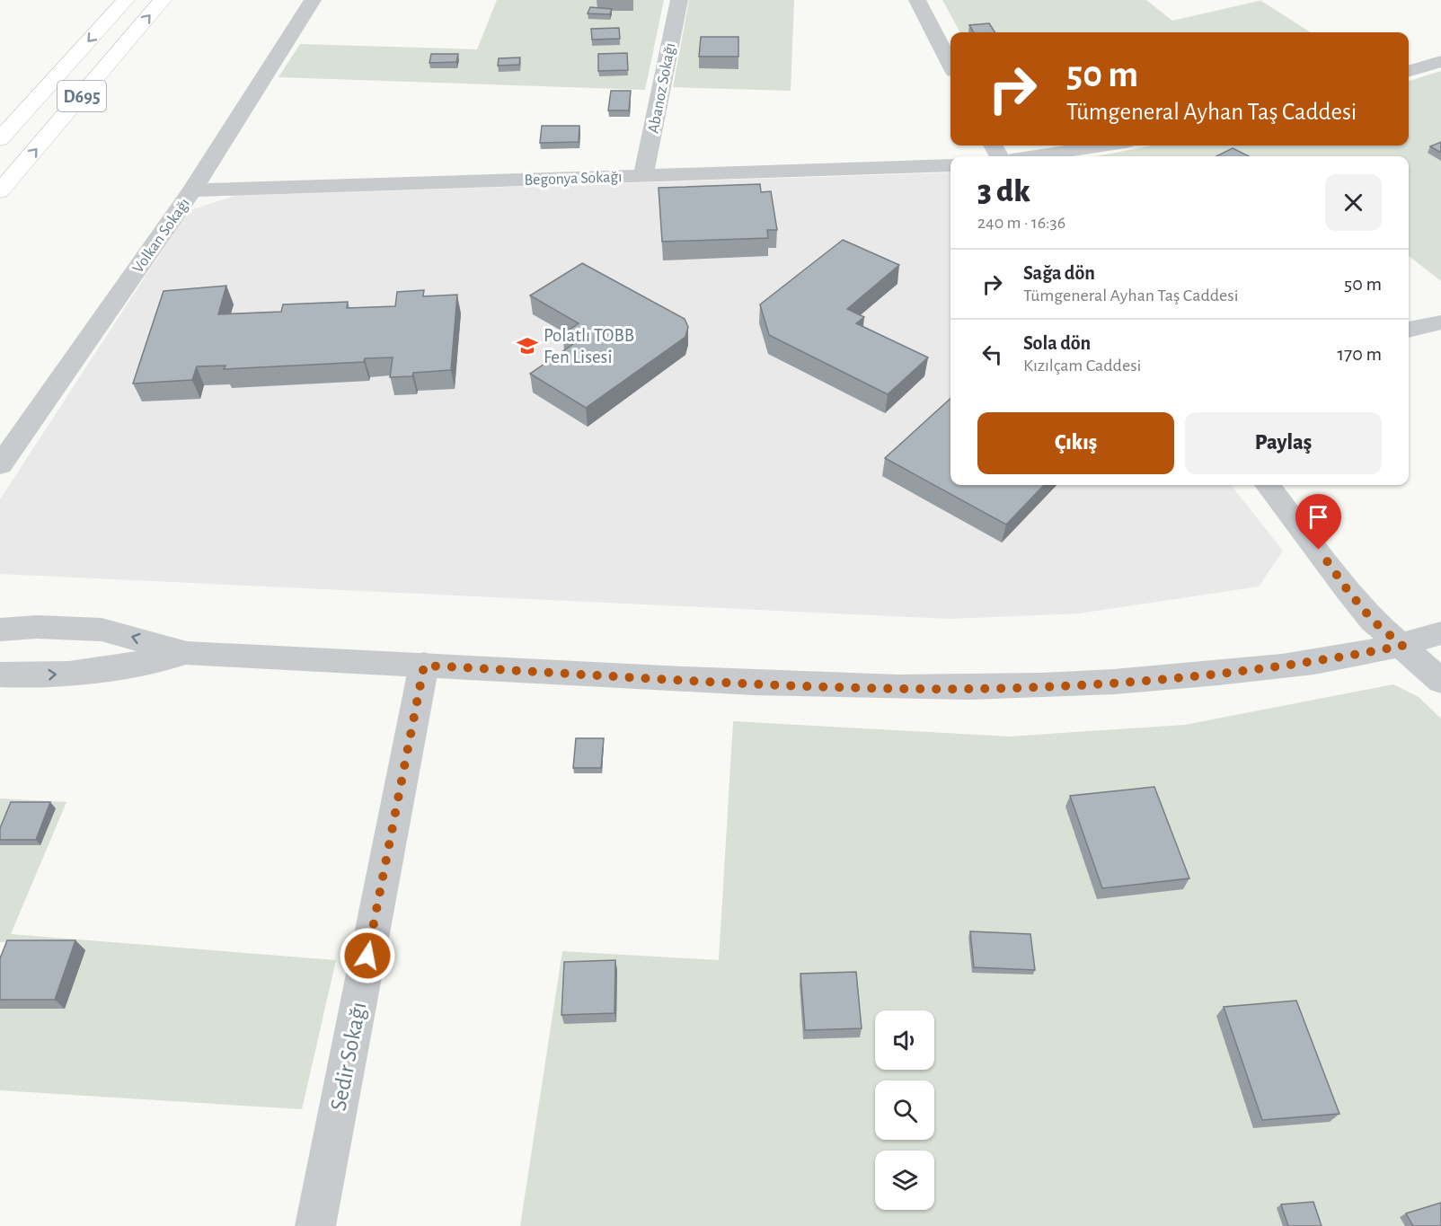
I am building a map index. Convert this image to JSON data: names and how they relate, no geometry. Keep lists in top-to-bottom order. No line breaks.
{"streets":{"main road":["D695"],"street":["Abanoz Sokağı","Begonya Sokağı","Volkan Sokağı","Sedir Sokağı"]},"crossings":[["Abanoz Sokağı","Begonya Sokağı"],["Begonya Sokağı","Volkan Sokağı"]],"places":{"school or university":["Polatlı TOBB Fen Lisesi"]},"page":{"turn":["50 m","Tümgeneral Ayhan Taş Caddesi"],"heading":["3 dk","240 m · 16:36"],"list":[{"name":"Sağa dön","note":"Tümgeneral Ayhan Taş Caddesi","value":"50 m"},{"name":"Sola dön","note":"Kızılçam Caddesi","value":"170 m"}],"buttons":["Çıkış","Paylaş"]}}
